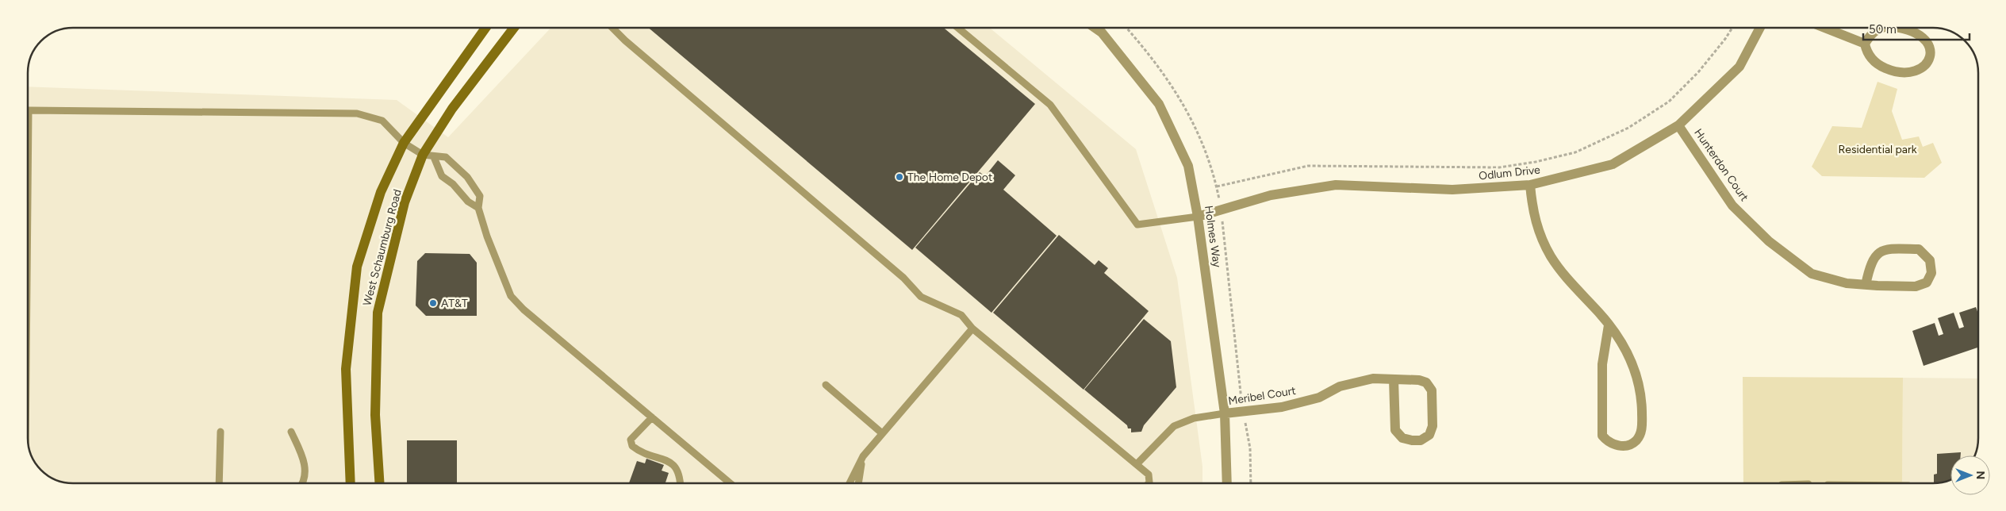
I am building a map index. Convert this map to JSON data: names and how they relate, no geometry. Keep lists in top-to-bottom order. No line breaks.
{"streets":{"main road":["West Schaumburg Road"],"street":["Hunterdon Court","Odlum Drive","Holmes Way","Meribel Court"]},"crossings":[["Hunterdon Court","Odlum Drive"],["Odlum Drive","Holmes Way"],["Holmes Way","Meribel Court"]],"parks":["Residential park"],"places":["The Home Depot","AT&T"],"scale_bar":"50 m","north":"right"}
